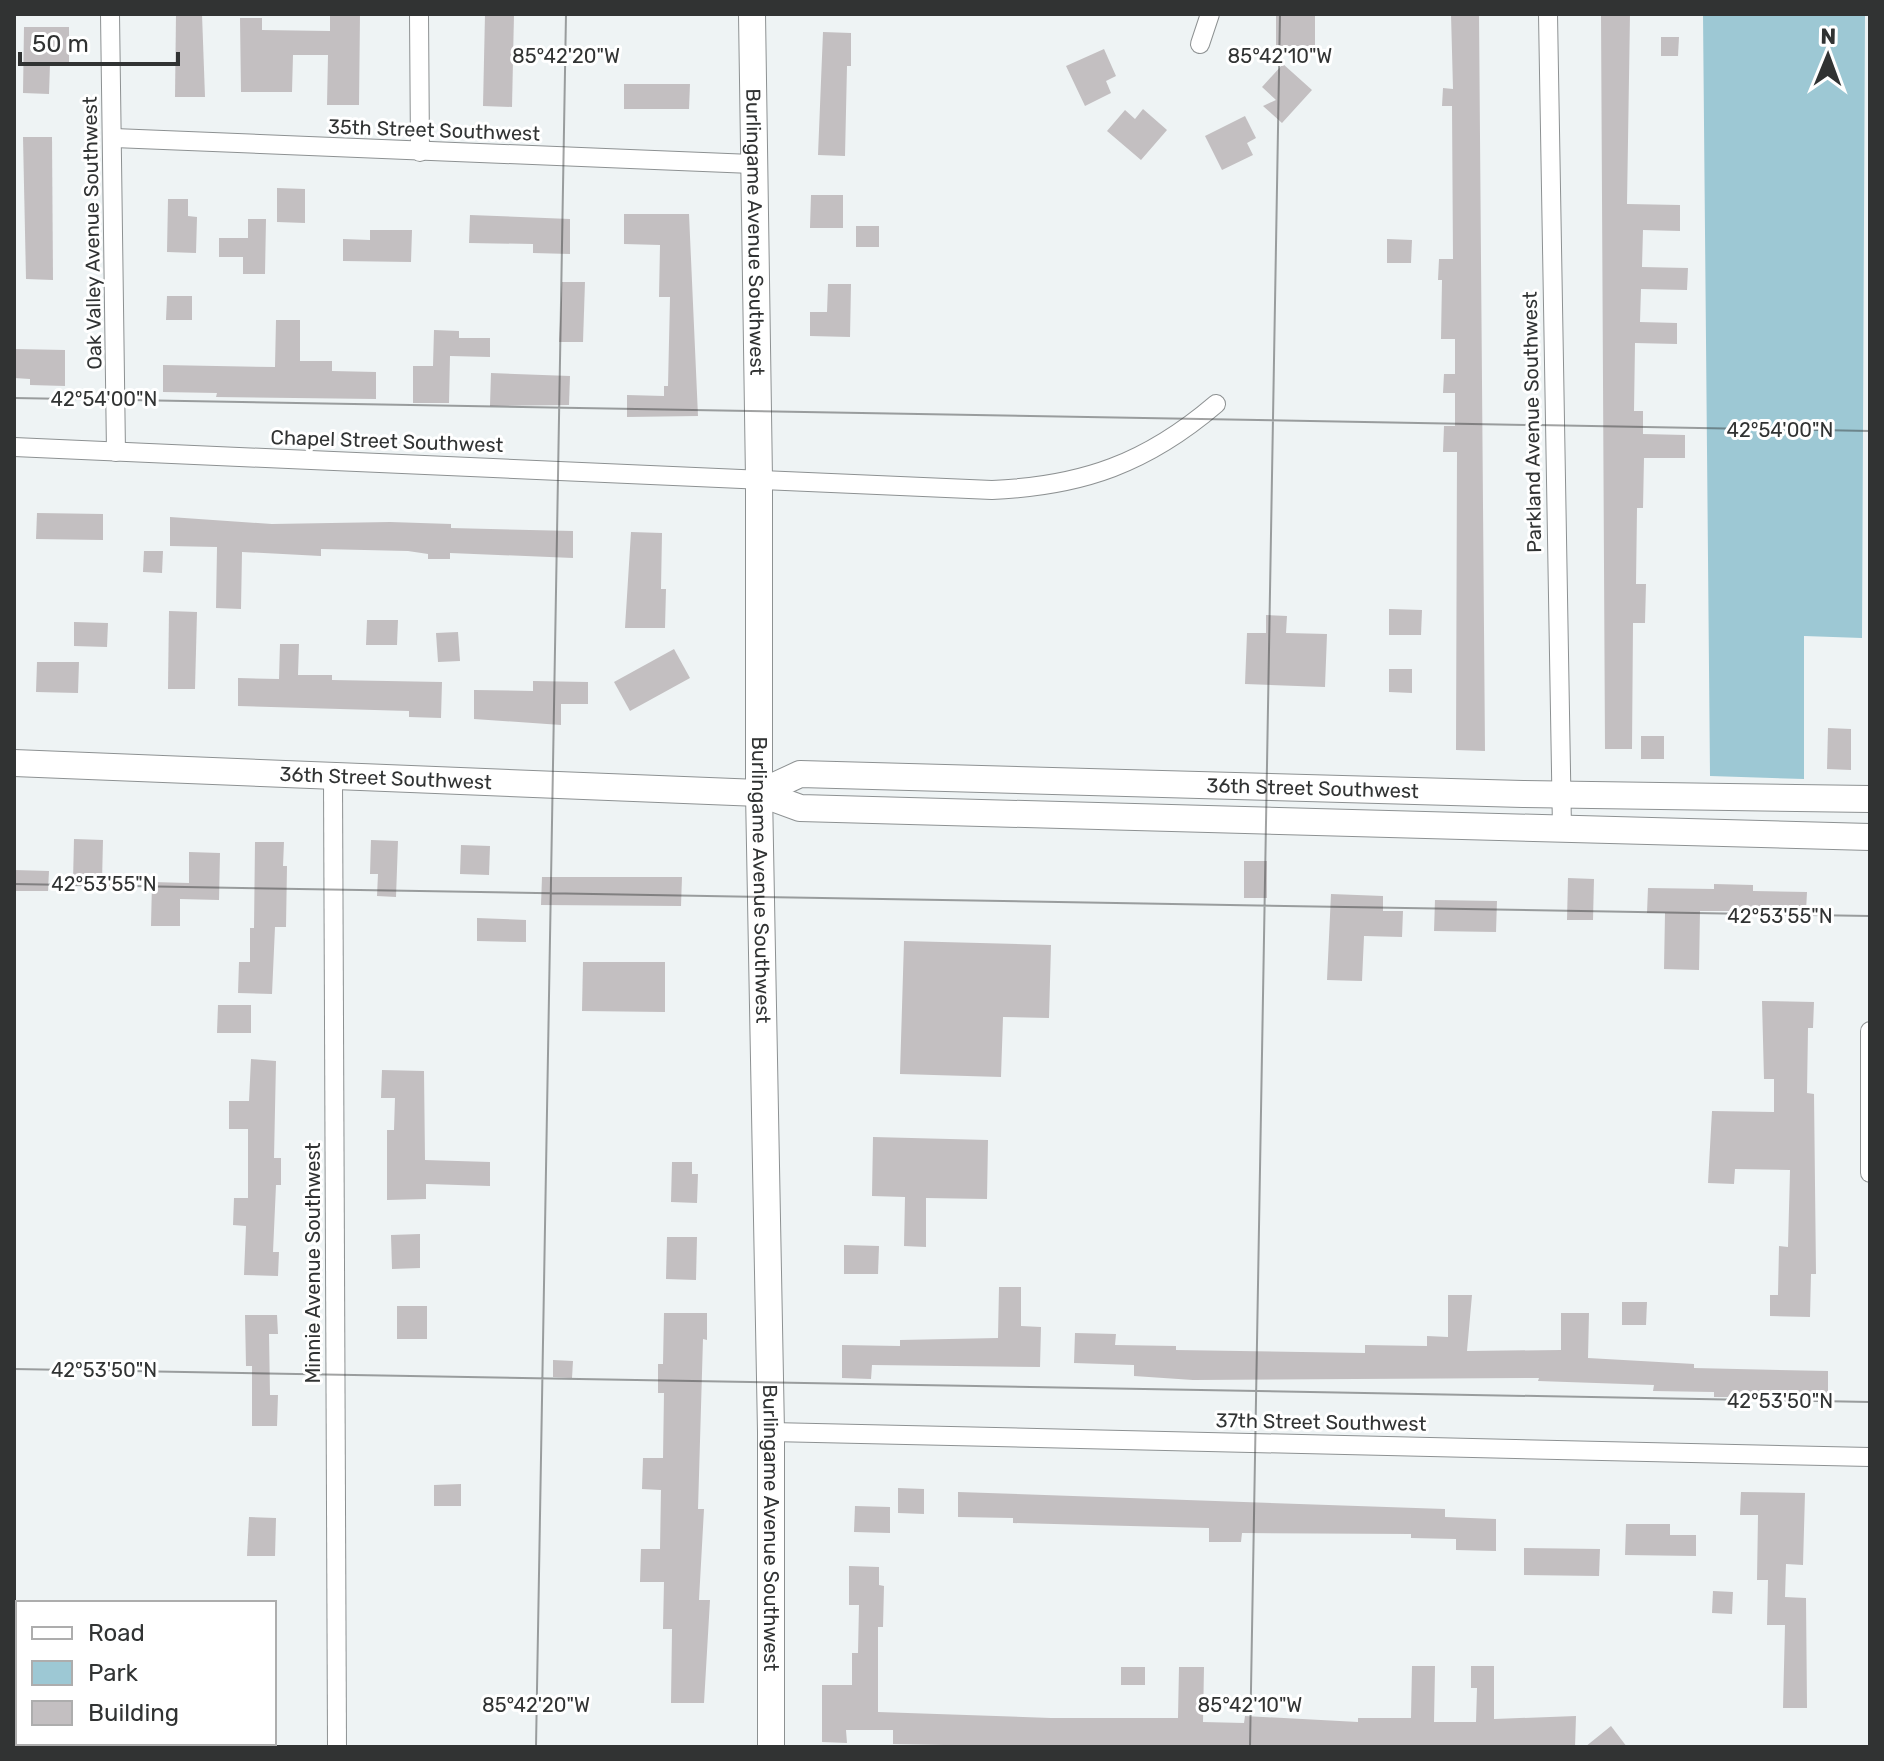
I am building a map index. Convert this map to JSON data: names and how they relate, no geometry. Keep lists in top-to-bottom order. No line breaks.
{"streets":{"street":["35th Street Southwest","Oak Valley Avenue Southwest","Burlingame Avenue Southwest","Parkland Avenue Southwest","Chapel Street Southwest","36th Street Southwest","Minnie Avenue Southwest","37th Street Southwest"]},"crossings":[["35th Street Southwest","Oak Valley Avenue Southwest"],["35th Street Southwest","Burlingame Avenue Southwest"],["Oak Valley Avenue Southwest","Chapel Street Southwest"],["Burlingame Avenue Southwest","Chapel Street Southwest"],["Burlingame Avenue Southwest","36th Street Southwest"],["Burlingame Avenue Southwest","37th Street Southwest"],["Parkland Avenue Southwest","36th Street Southwest"],["36th Street Southwest","Minnie Avenue Southwest"]],"legend":["Road","Park","Building"],"scale_bar":"50 m","north":"top","coordinates":["85°42'20\"W","85°42'10\"W","42°54'00\"N","42°53'55\"N","42°53'50\"N"]}
